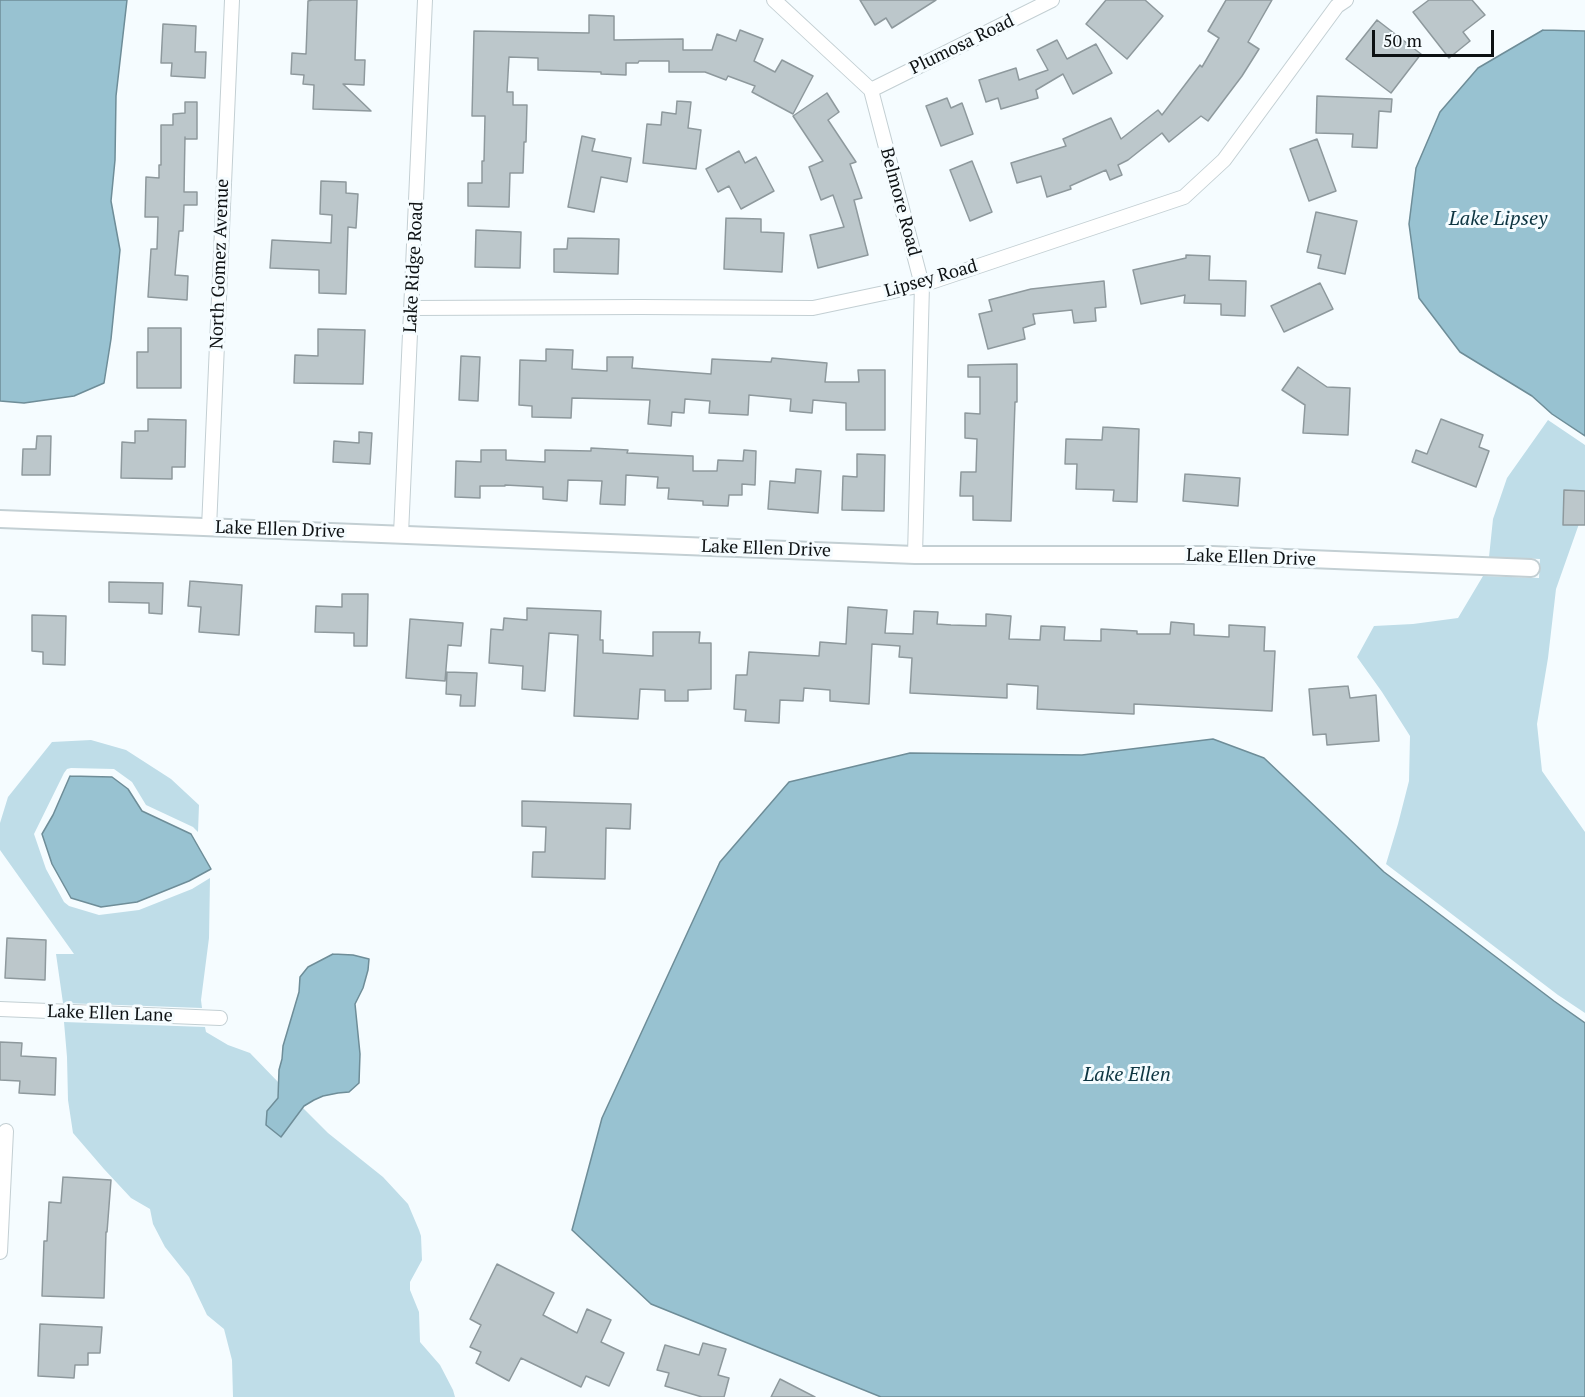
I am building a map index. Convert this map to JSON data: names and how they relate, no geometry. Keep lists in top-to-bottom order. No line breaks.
{"streets":{"street":["Plumosa Road","Belmore Road","North Gomez Avenue","Lake Ridge Road","Lipsey Road","Lake Ellen Drive","Lake Ellen Lane"]},"crossings":[["Plumosa Road","Belmore Road"],["Belmore Road","Lipsey Road"],["Belmore Road","Lake Ellen Drive"],["North Gomez Avenue","Lake Ellen Drive"],["Lake Ridge Road","Lipsey Road"],["Lake Ridge Road","Lake Ellen Drive"]],"water":["Lake Lipsey","Lake Ellen"],"scale_bar":"50 m"}
